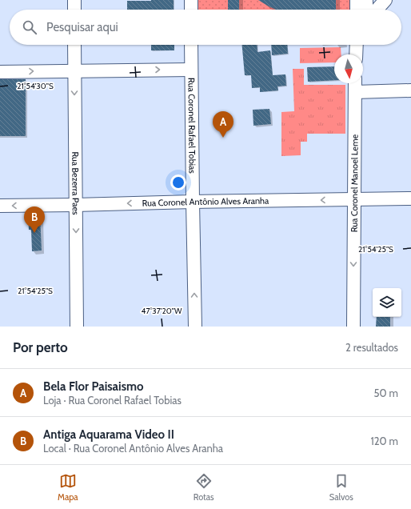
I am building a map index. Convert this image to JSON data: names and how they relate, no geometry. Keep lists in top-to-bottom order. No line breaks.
{"streets":{"street":["Rua Coronel Rafael Tobias","Rua Bezerra Paes","Rua Coronel Manoel Leme","Rua Coronel Antônio Alves Aranha"]},"crossings":[["Rua Coronel Rafael Tobias","Rua Coronel Antônio Alves Aranha"],["Rua Bezerra Paes","Rua Coronel Antônio Alves Aranha"],["Rua Coronel Manoel Leme","Rua Coronel Antônio Alves Aranha"]],"one_way":["Rua Coronel Rafael Tobias","Rua Bezerra Paes","Rua Coronel Manoel Leme","Rua Coronel Antônio Alves Aranha"],"north":"bottom","page":{"search":"Pesquisar aqui","pins":["A","B"],"heading":["Por perto","2 resultados"],"list":[{"mark":"A","name":"Bela Flor Paisaismo","note":"Loja · Rua Coronel Rafael Tobias","value":"50 m"},{"mark":"B","name":"Antiga Aquarama Video II","note":"Local · Rua Coronel Antônio Alves Aranha","value":"120 m"}],"nav":["Mapa","Rotas","Salvos"]},"coordinates":["21°54'30\"S","21°54'25\"S","47°37'20\"W"]}
